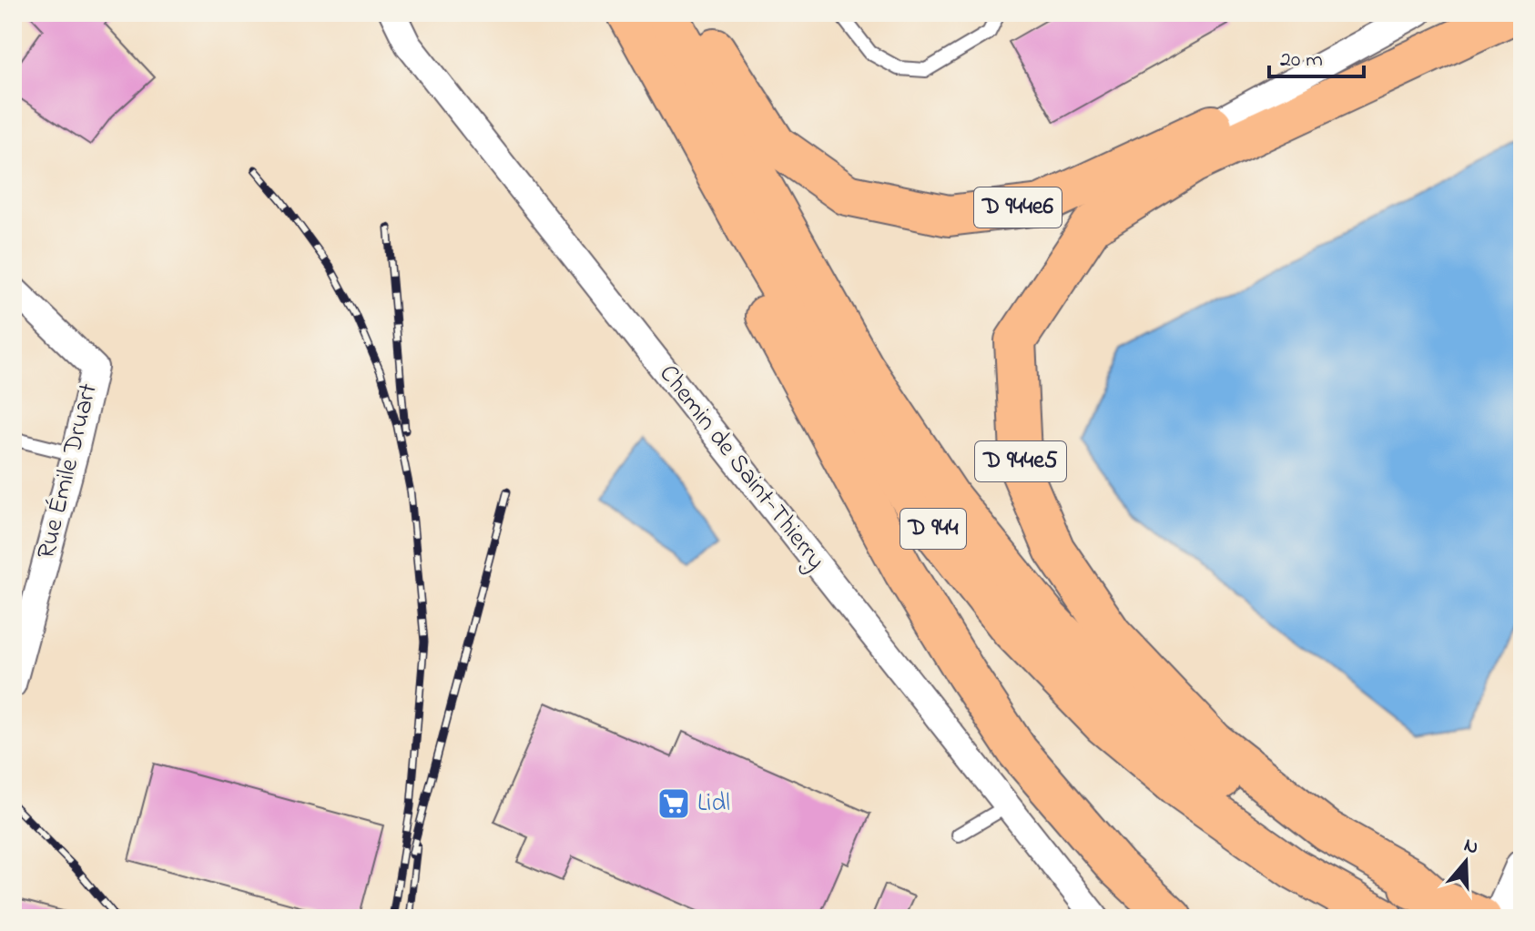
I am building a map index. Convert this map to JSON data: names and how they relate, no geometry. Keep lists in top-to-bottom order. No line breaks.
{"streets":{"highway":["D 944e6","D 944e5","D 944"],"street":["Chemin de Saint-Thierry","Rue Émile Druart"]},"crossings":[["D 944e5","D 944"]],"places":{"supermarket":["Lidl"]},"scale_bar":"20 m","north":"top"}
